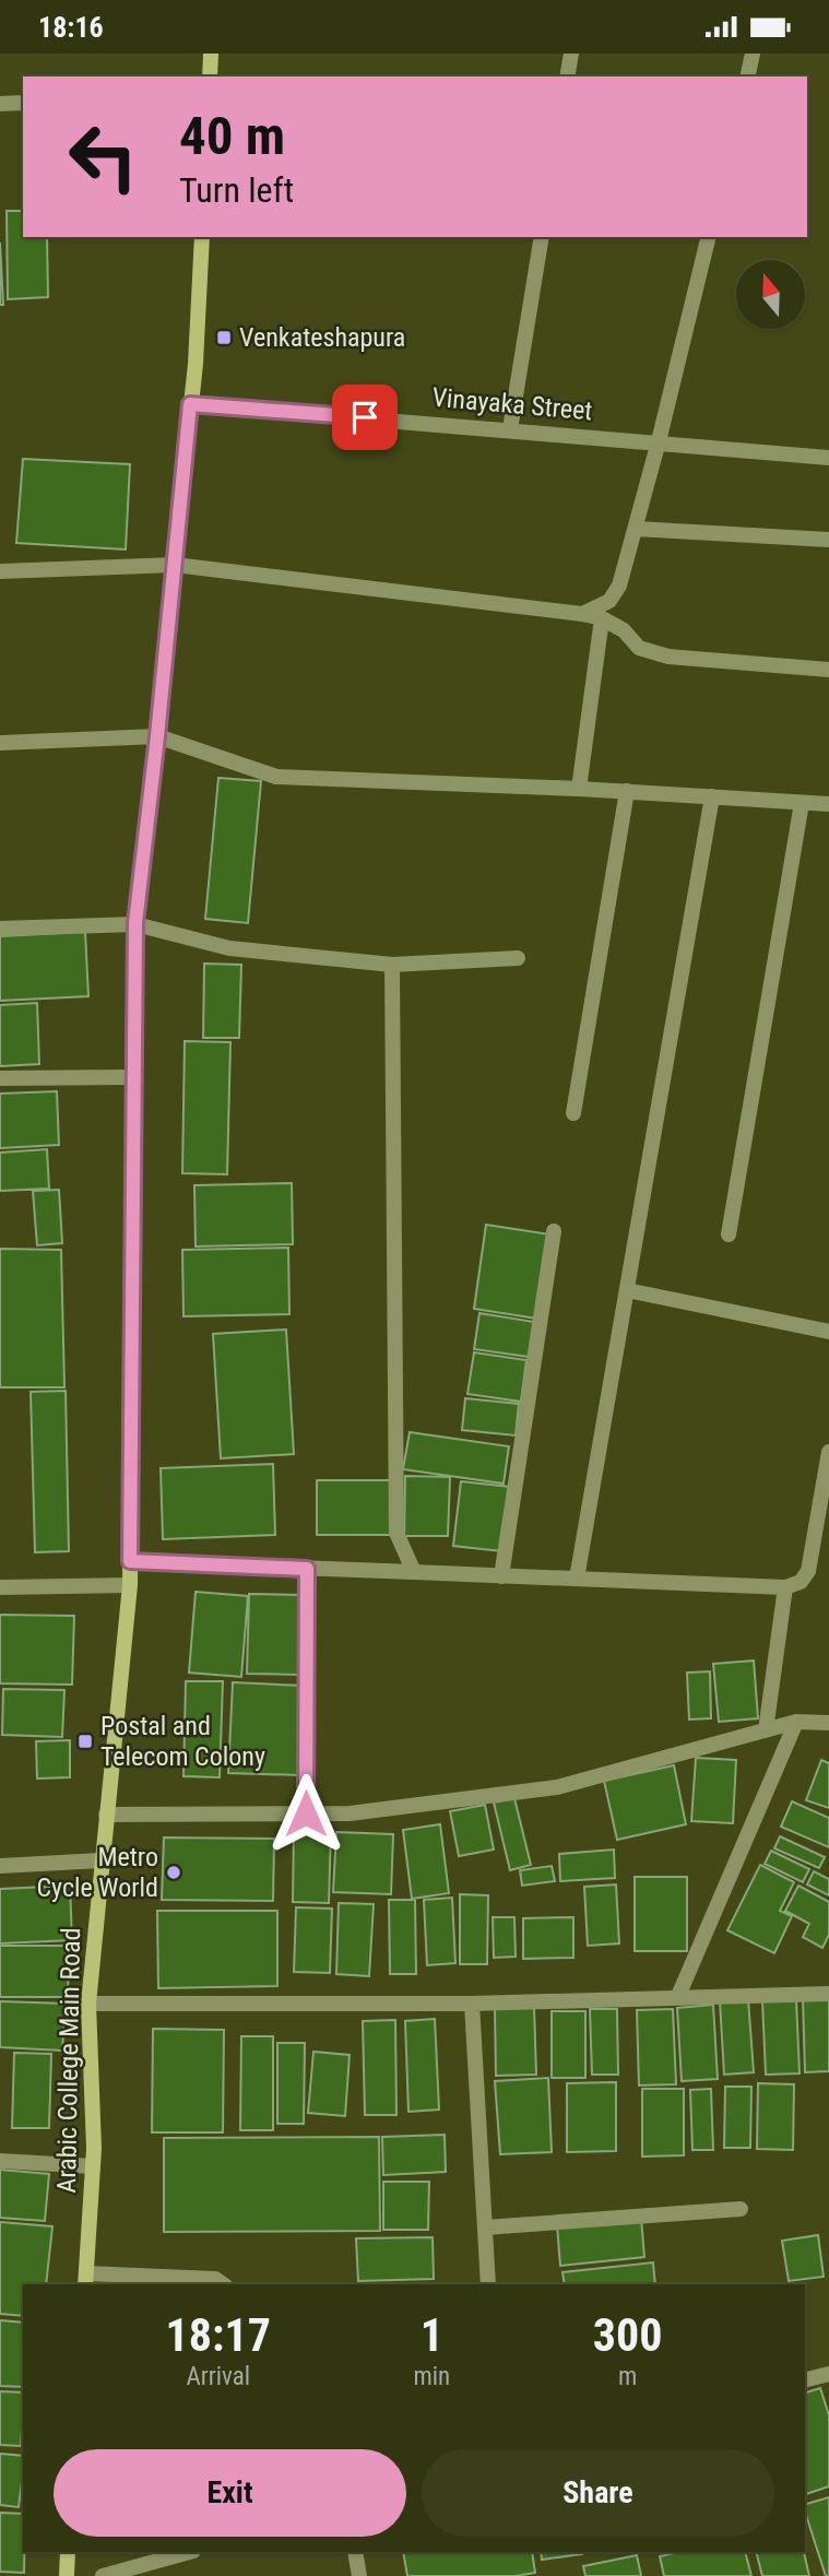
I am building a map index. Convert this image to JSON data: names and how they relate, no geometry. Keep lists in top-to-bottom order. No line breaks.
{"streets":{"main road":["Arabic College Main Road"],"street":["Vinayaka Street"]},"crossings":[["Vinayaka Street","Arabic College Main Road"]],"places":{"transit":["Venkateshapura","Postal and Telecom Colony"],"other":["Metro Cycle World"]},"north":"top","page":{"status":"18:16","turn":["40 m","Turn left"],"eta":["18:17","Arrival","1","min","300","m"],"buttons":["Exit","Share"]}}
